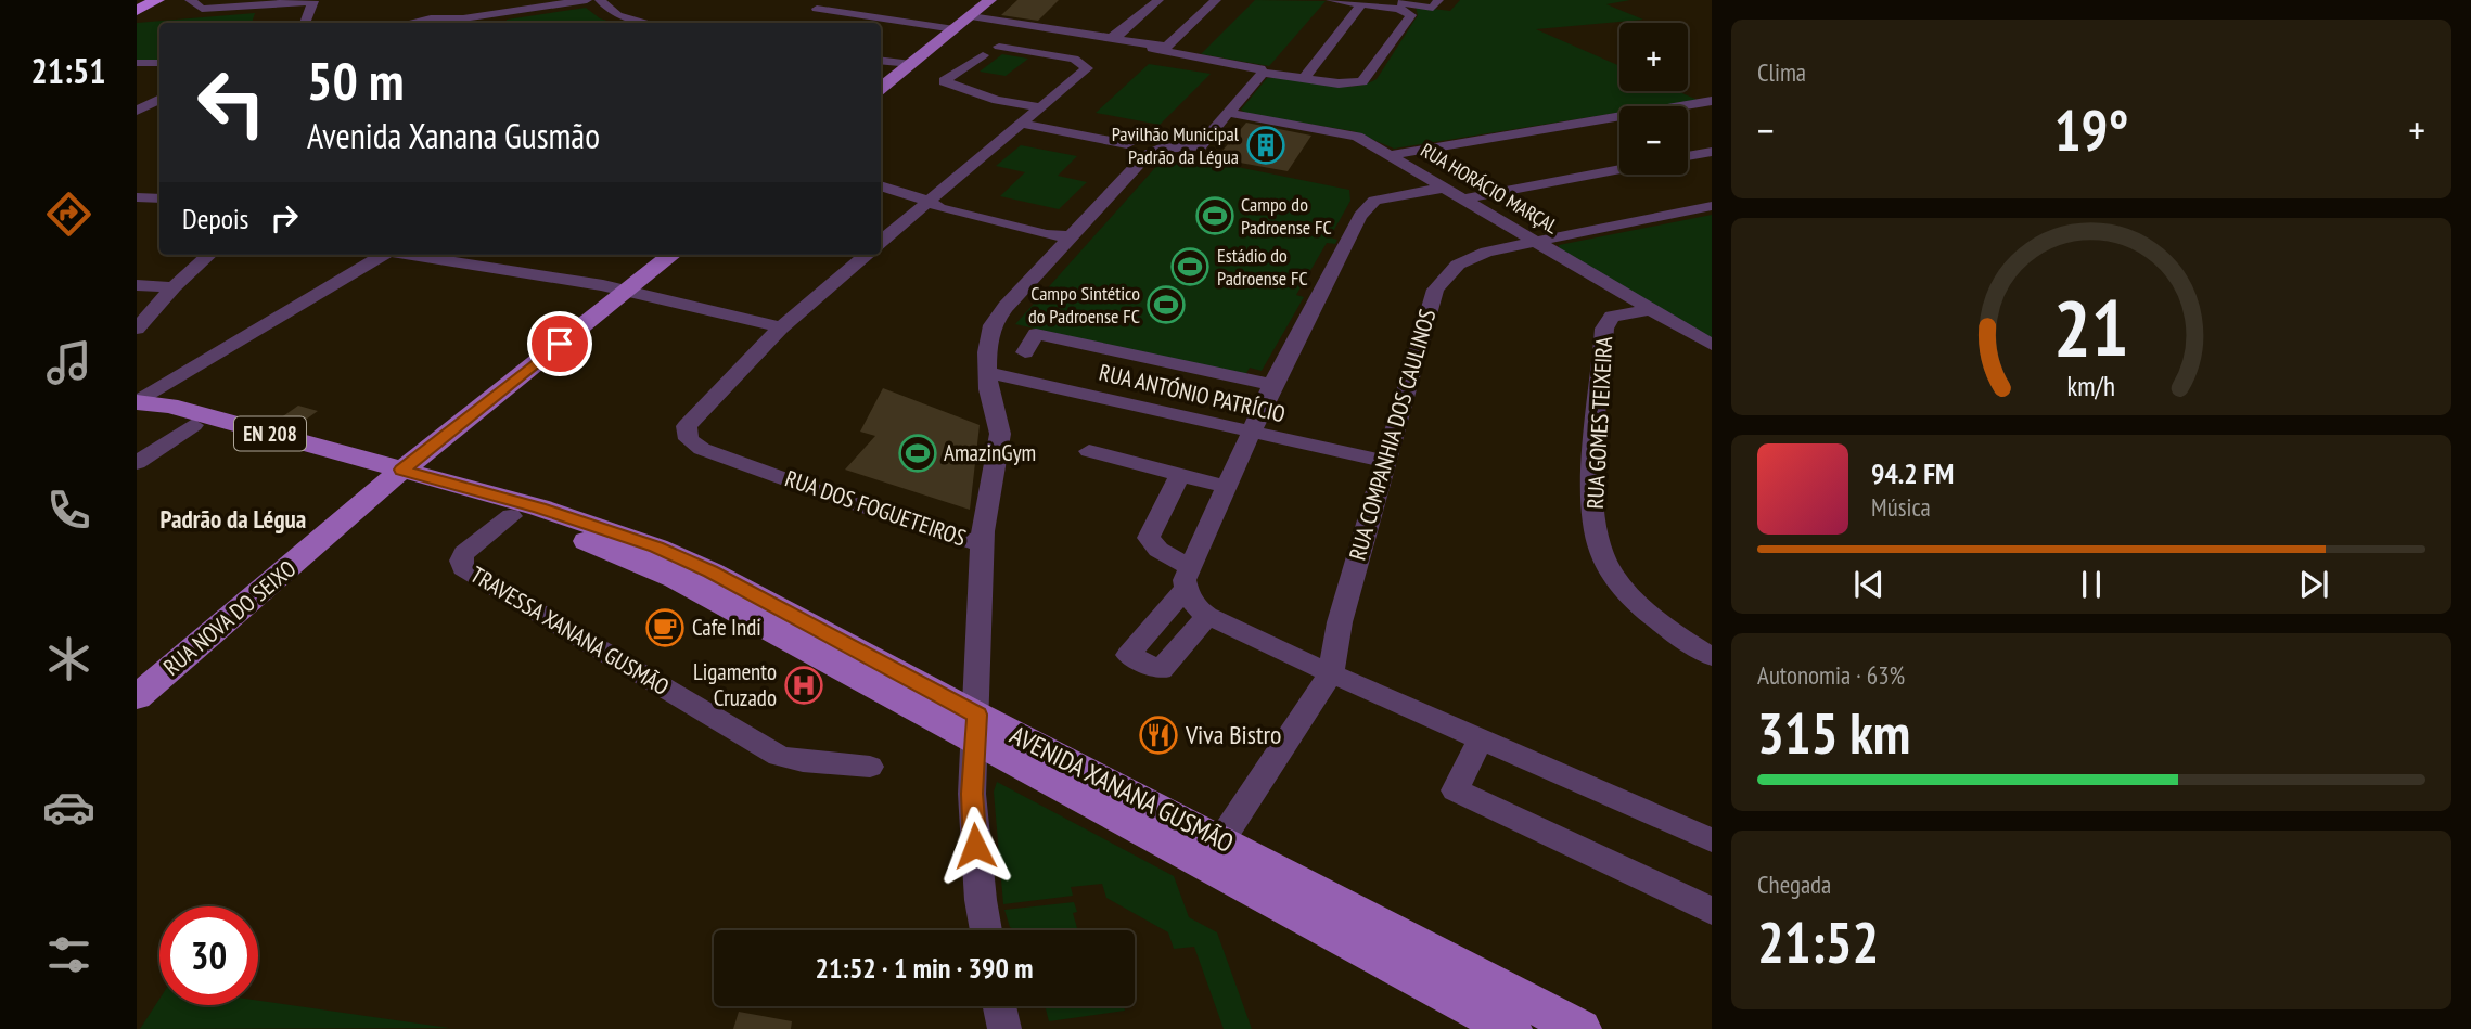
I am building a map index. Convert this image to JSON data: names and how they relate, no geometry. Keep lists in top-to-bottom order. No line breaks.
{"streets":{"main road":["EN 208","RUA NOVA DO SEIXO","AVENIDA XANANA GUSMÃO"],"street":["RUA HORÁCIO MARÇAL","RUA ANTÓNIO PATRÍCIO","RUA GOMES TEIXEIRA","RUA COMPANHIA DOS CAULINOS","RUA DOS FOGUETEIROS","TRAVESSA XANANA GUSMÃO"]},"crossings":[["RUA HORÁCIO MARÇAL","RUA GOMES TEIXEIRA"],["RUA HORÁCIO MARÇAL","RUA COMPANHIA DOS CAULINOS"],["RUA ANTÓNIO PATRÍCIO","RUA COMPANHIA DOS CAULINOS"],["EN 208","RUA NOVA DO SEIXO"],["EN 208","AVENIDA XANANA GUSMÃO"],["RUA COMPANHIA DOS CAULINOS","AVENIDA XANANA GUSMÃO"],["RUA DOS FOGUETEIROS","AVENIDA XANANA GUSMÃO"],["RUA NOVA DO SEIXO","AVENIDA XANANA GUSMÃO"],["TRAVESSA XANANA GUSMÃO","AVENIDA XANANA GUSMÃO"]],"districts":["Padrão da Légua"],"places":{"building":["Pavilhão Municipal Padrão da Légua"],"sports":["Campo do Padroense FC","Estádio do Padroense FC","Campo Sintético do Padroense FC","AmazinGym"],"cafe":["Cafe Indi"],"hospital":["Ligamento Cruzado"],"restaurant":["Viva Bistro"]},"page":{"tabs":"21:51","tile":["Clima",["Autonomia · 63%","315 km"],["Chegada","21:52"]],"map_buttons":["+","−"],"turn":["50 m","Avenida Xanana Gusmão"],"heat":["−","19°","+"],"then":"Depois","song":["94.2 FM","Música"],"limit":"30","trip":"21:52 · 1 min · 390 m","gauge":["21","km/h"]}}
